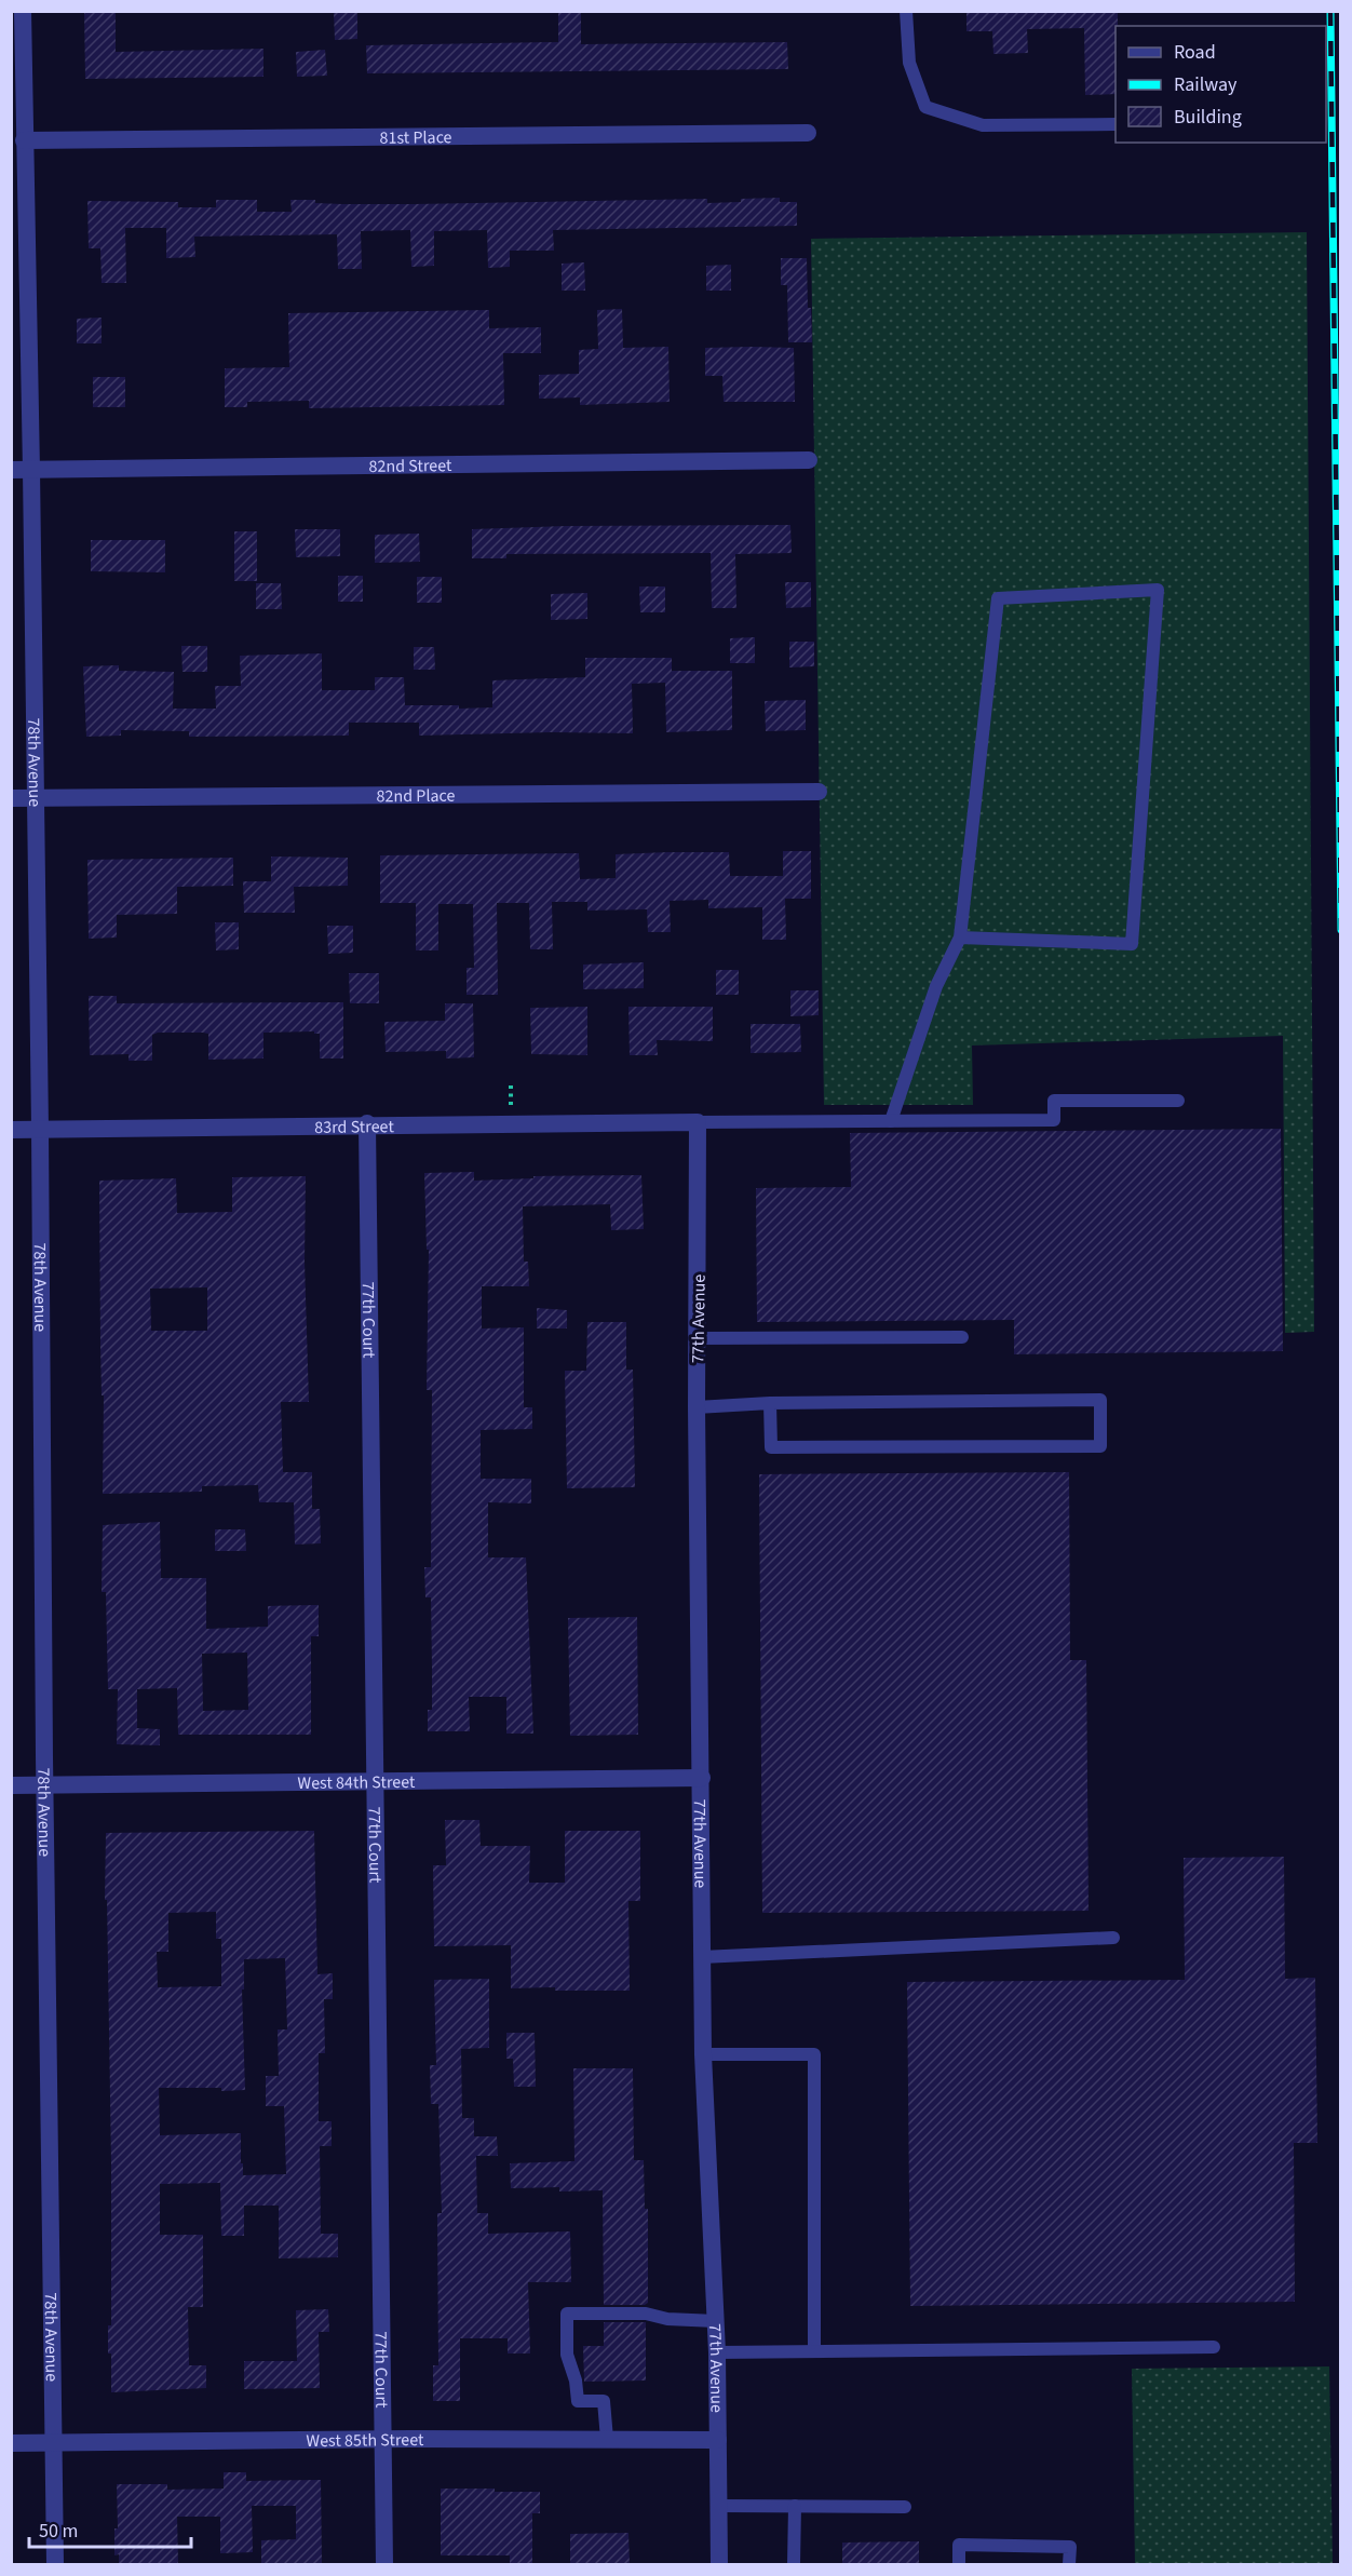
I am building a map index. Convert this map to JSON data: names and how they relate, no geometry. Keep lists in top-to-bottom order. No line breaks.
{"streets":{"street":["81st Place","82nd Street","78th Avenue","82nd Place","83rd Street","77th Avenue","77th Court","West 84th Street","West 85th Street"]},"crossings":[["81st Place","78th Avenue"],["82nd Street","78th Avenue"],["78th Avenue","82nd Place"],["78th Avenue","83rd Street"],["78th Avenue","West 84th Street"],["78th Avenue","West 85th Street"],["83rd Street","77th Avenue"],["83rd Street","77th Court"],["77th Avenue","West 84th Street"],["77th Avenue","West 85th Street"],["77th Court","West 84th Street"],["77th Court","West 85th Street"]],"legend":["Road","Railway","Building"],"scale_bar":"50 m"}
